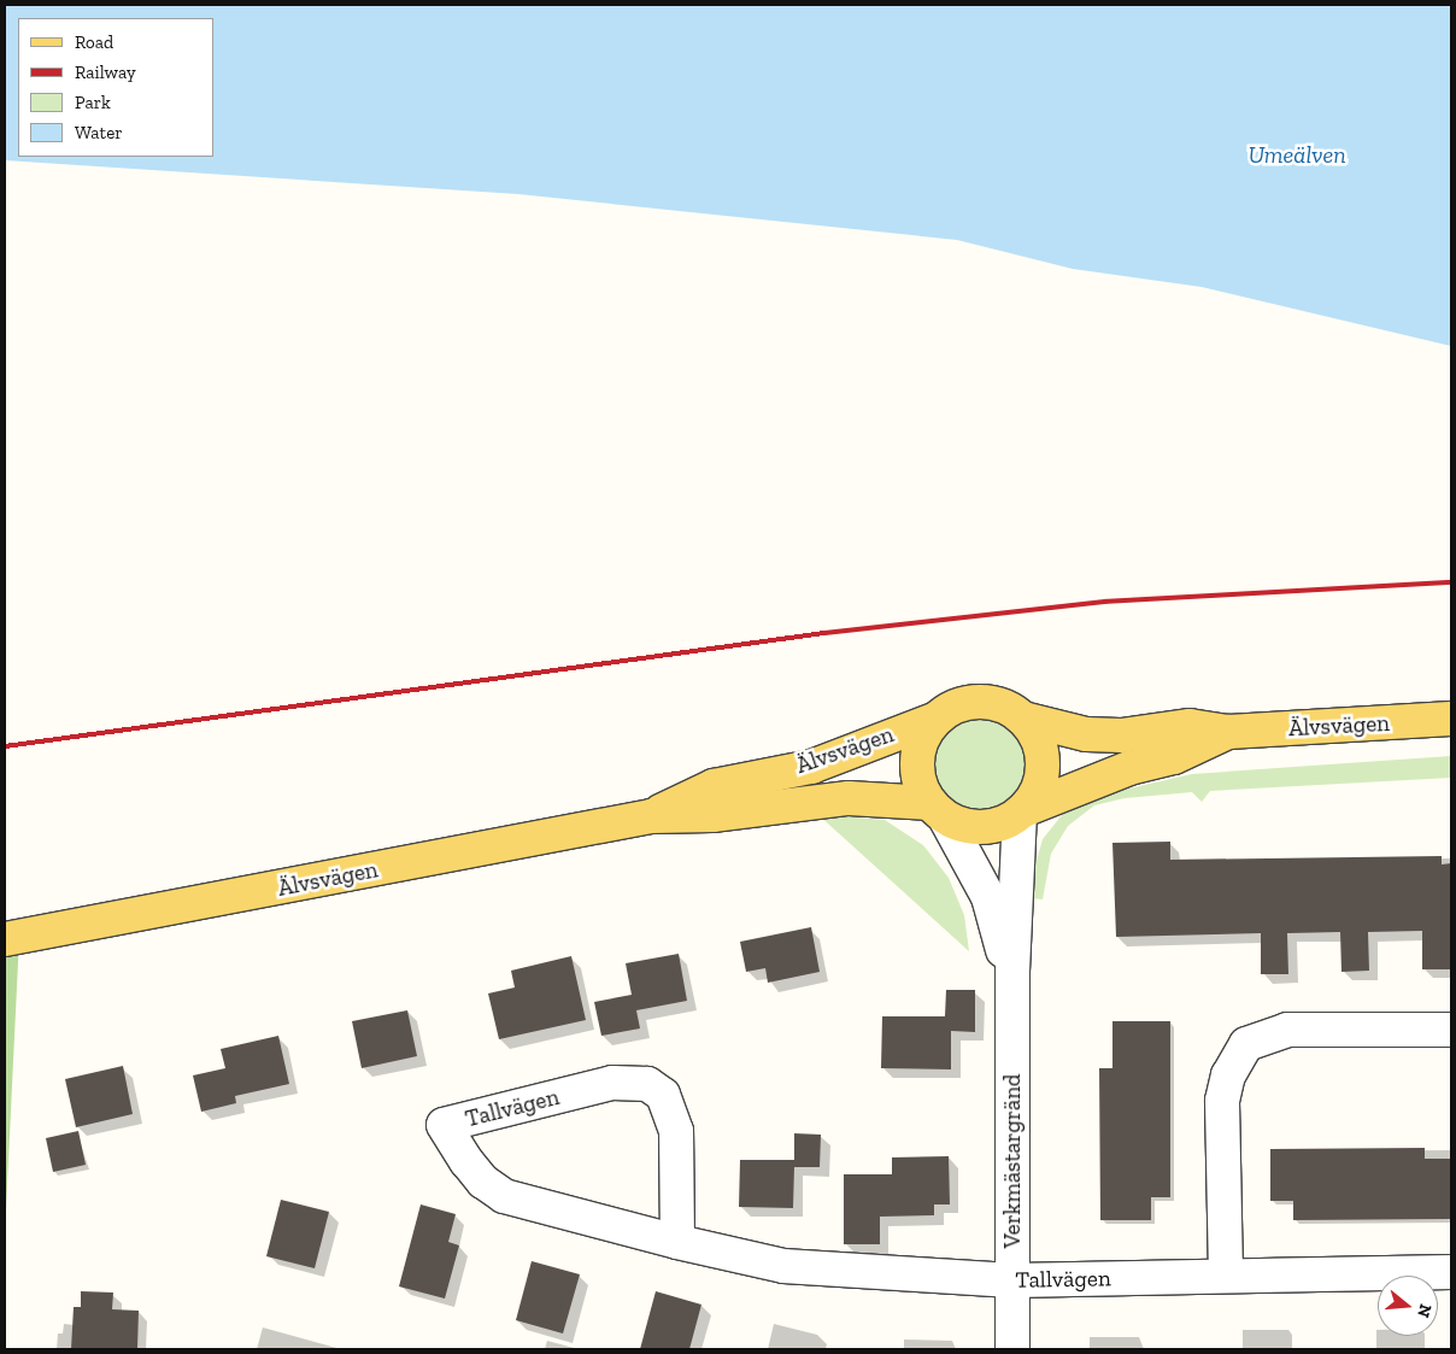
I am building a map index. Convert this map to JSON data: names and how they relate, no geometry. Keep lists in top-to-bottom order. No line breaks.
{"streets":{"main road":["Älvsvägen"],"street":["Tallvägen","Verkmästargränd"]},"crossings":[["Älvsvägen","Verkmästargränd"],["Tallvägen","Verkmästargränd"]],"water":["Umeälven"],"legend":["Road","Railway","Park","Water"],"north":"right"}
